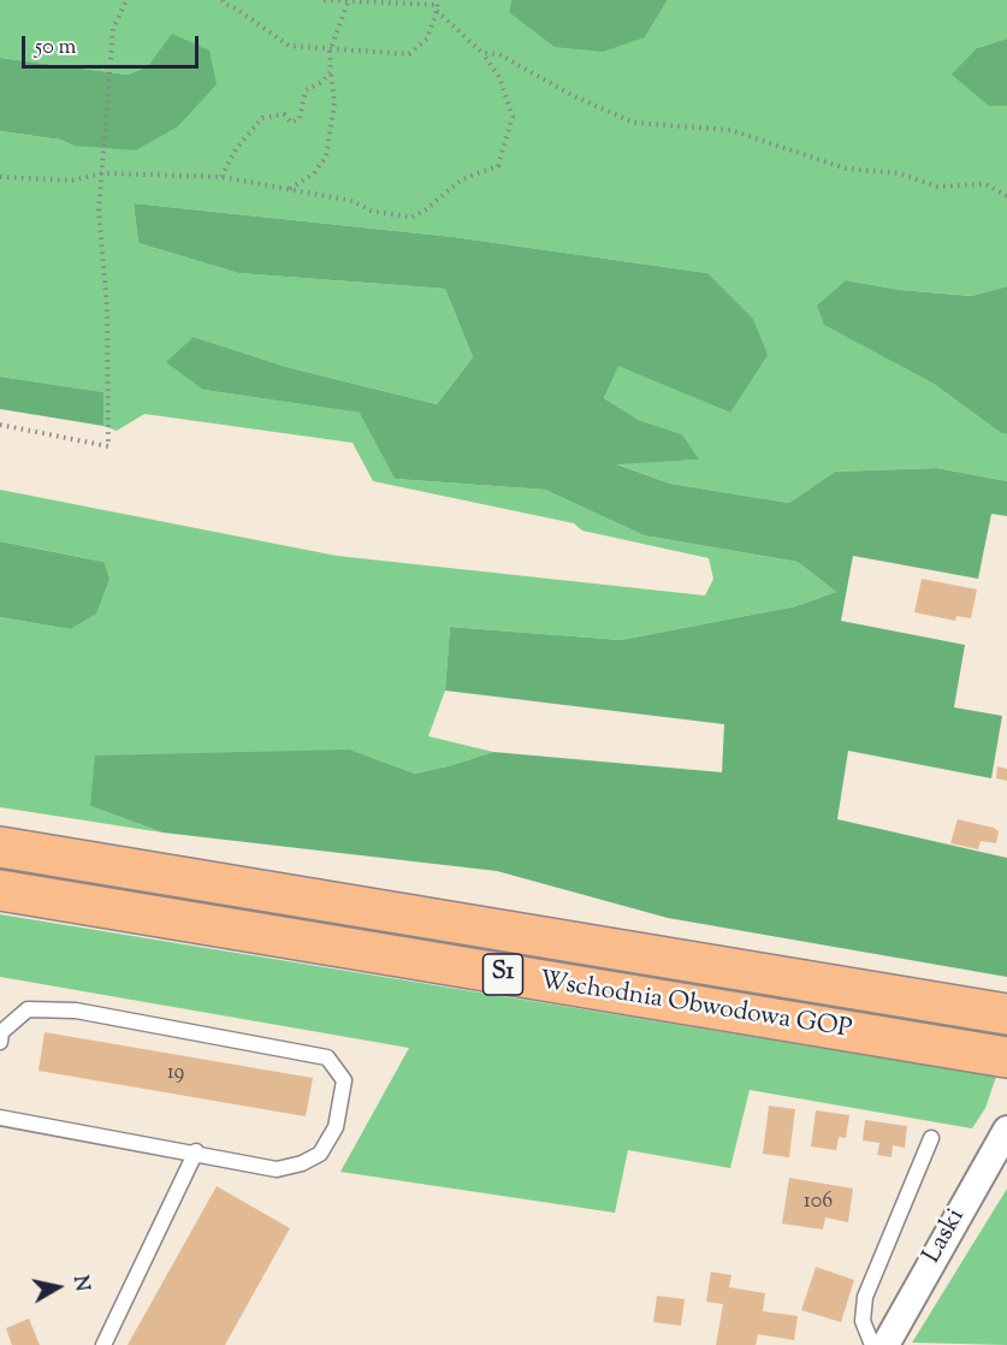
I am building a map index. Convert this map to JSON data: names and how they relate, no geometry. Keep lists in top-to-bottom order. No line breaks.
{"streets":{"highway":["S1","Wschodnia Obwodowa GOP"],"street":["Laski"]},"house_numbers":["19","106"],"scale_bar":"50 m","north":"right"}
